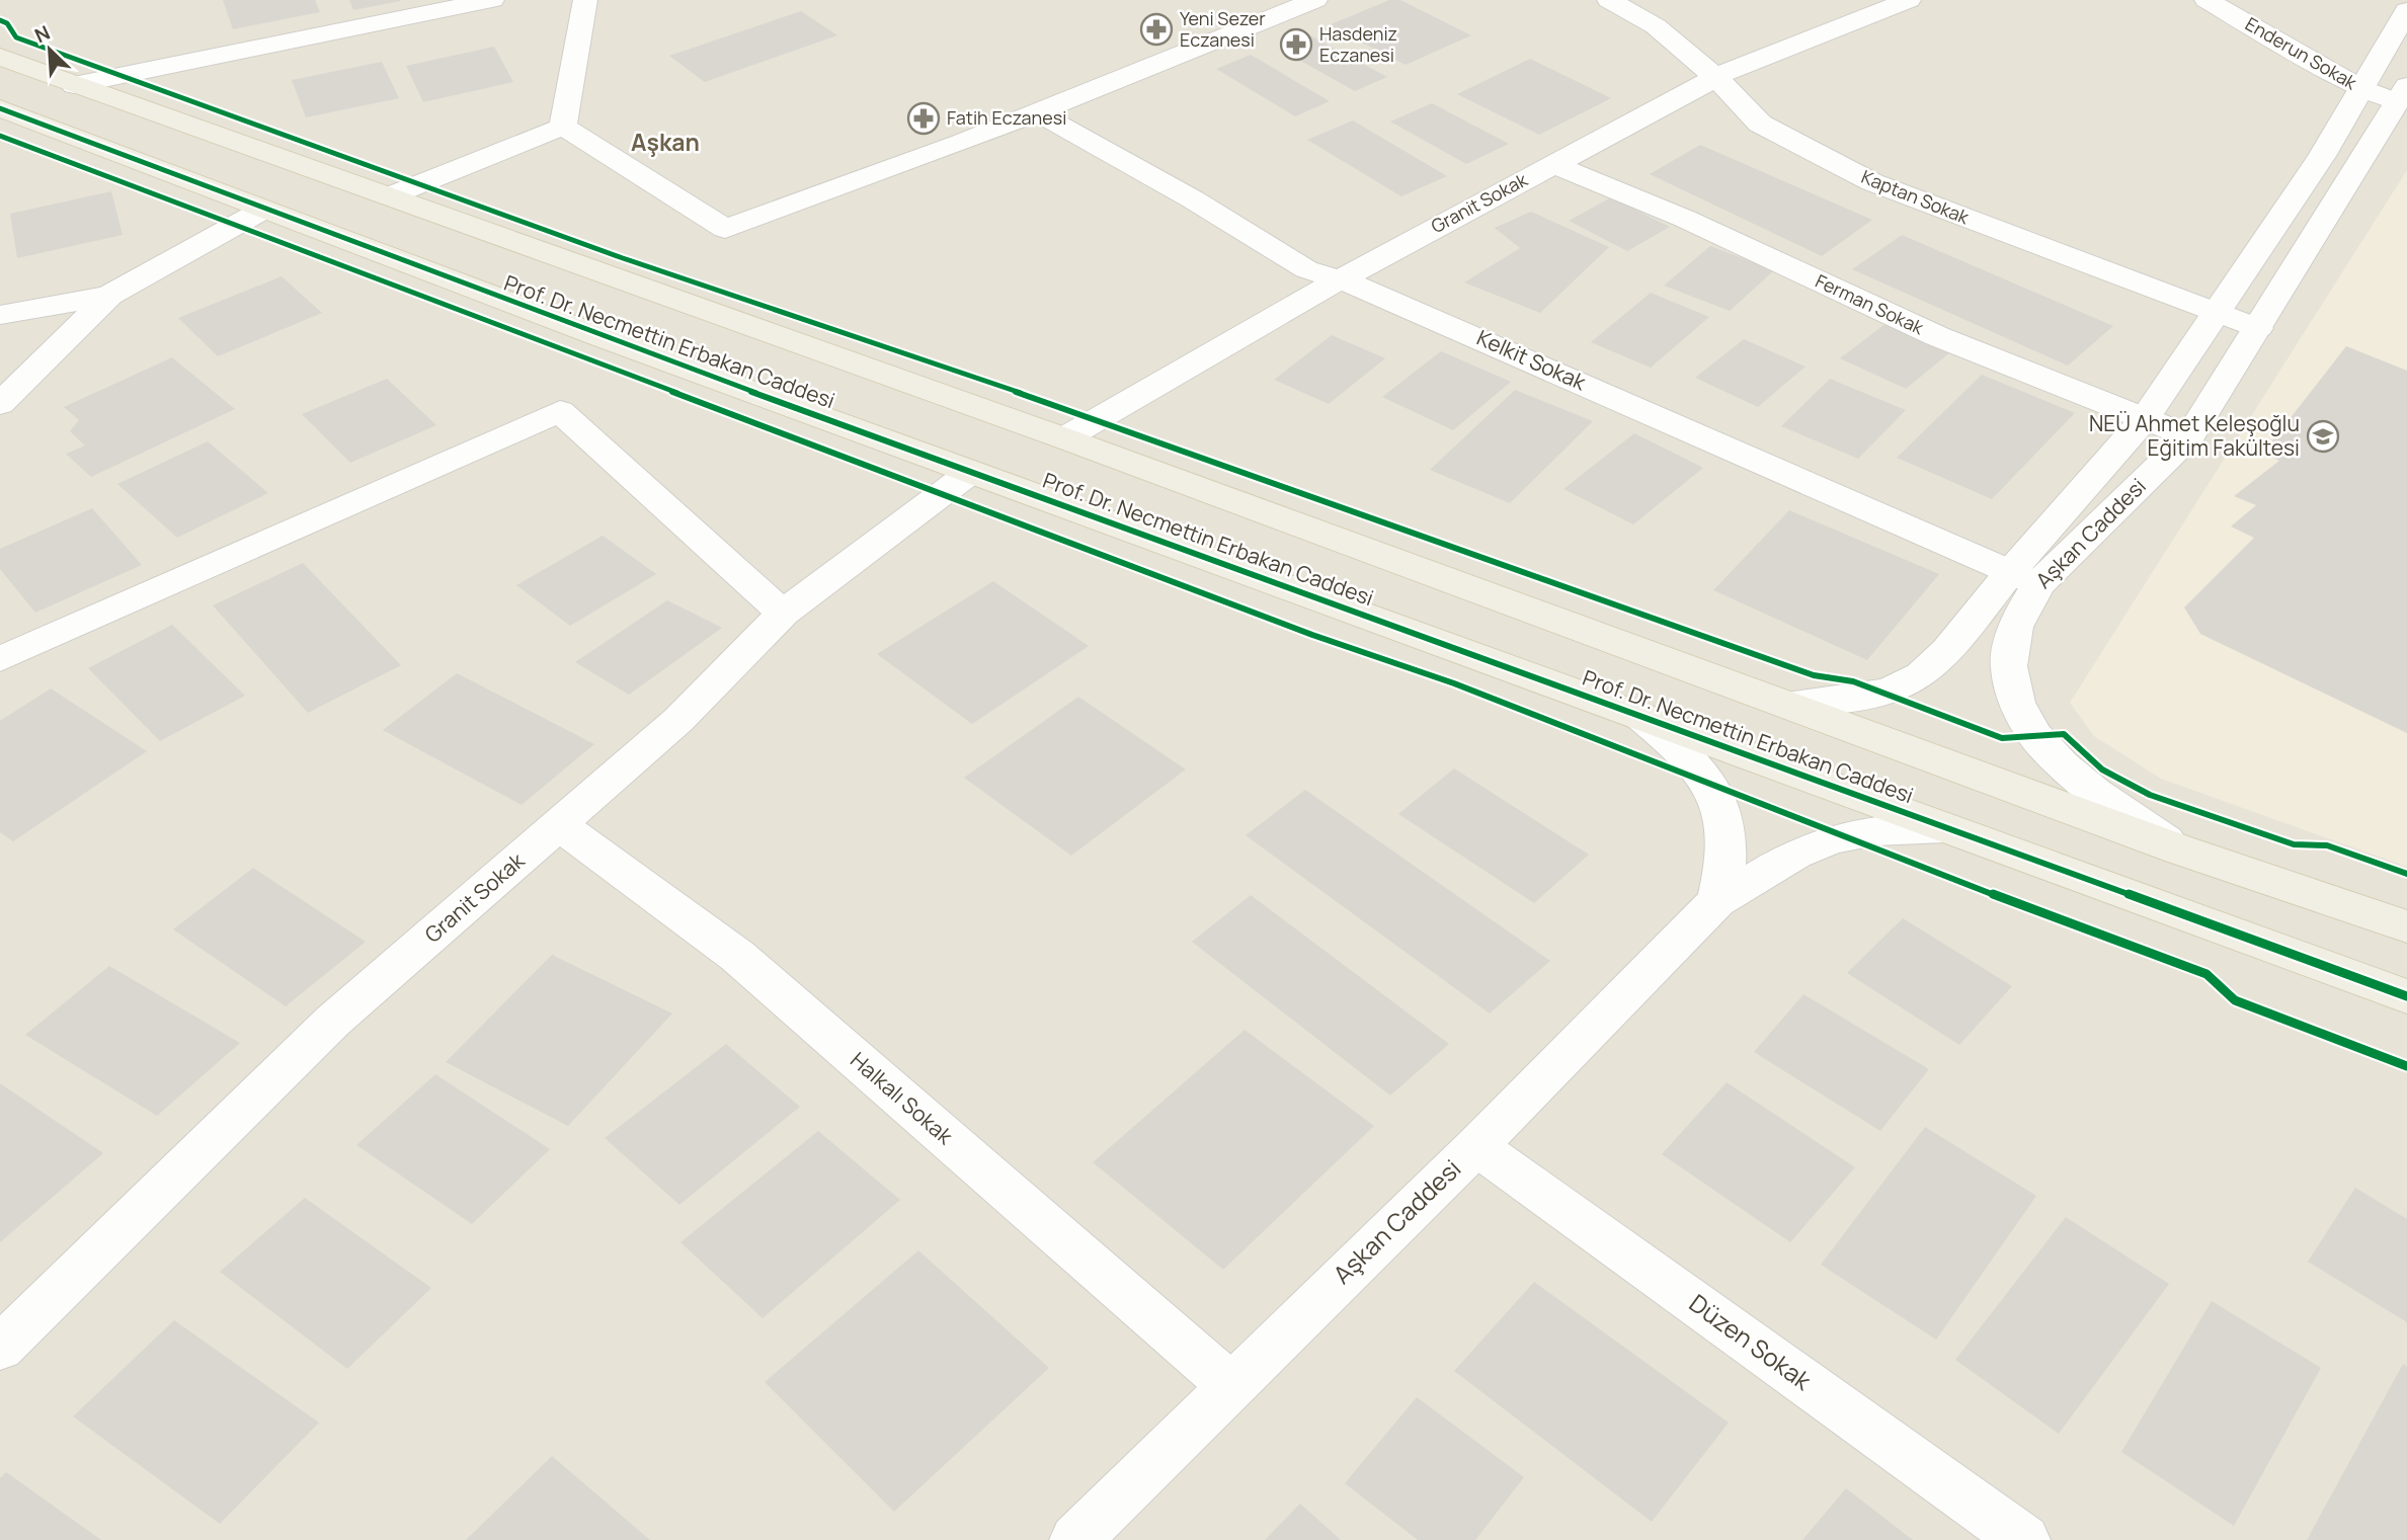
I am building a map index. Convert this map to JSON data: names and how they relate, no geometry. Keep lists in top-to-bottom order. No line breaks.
{"streets":{"main road":["Prof. Dr. Necmettin Erbakan Caddesi"],"street":["Enderun Sokak","Kaptan Sokak","Granit Sokak","Ferman Sokak","Kelkit Sokak","Aşkan Caddesi","Halkalı Sokak","Düzen Sokak"]},"crossings":[["Enderun Sokak","Aşkan Caddesi"],["Kaptan Sokak","Granit Sokak"],["Kaptan Sokak","Aşkan Caddesi"],["Granit Sokak","Ferman Sokak"],["Granit Sokak","Prof. Dr. Necmettin Erbakan Caddesi"],["Granit Sokak","Kelkit Sokak"],["Granit Sokak","Halkalı Sokak"],["Ferman Sokak","Aşkan Caddesi"],["Prof. Dr. Necmettin Erbakan Caddesi","Aşkan Caddesi"],["Kelkit Sokak","Aşkan Caddesi"],["Aşkan Caddesi","Halkalı Sokak"],["Aşkan Caddesi","Düzen Sokak"]],"districts":["Aşkan"],"places":{"pharmacy":["Yeni Sezer Eczanesi","Hasdeniz Eczanesi","Fatih Eczanesi"],"school or university":["NEÜ Ahmet Keleşoğlu Eğitim Fakültesi"]},"north":"top left"}
